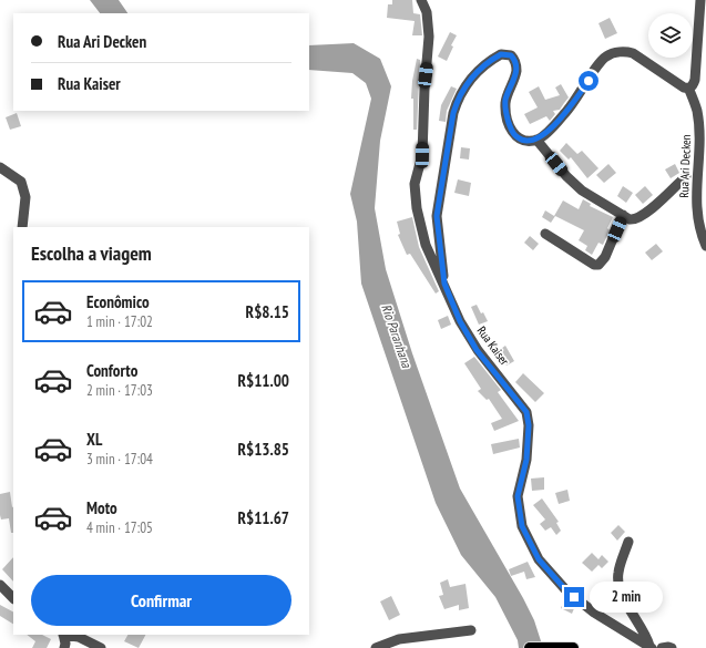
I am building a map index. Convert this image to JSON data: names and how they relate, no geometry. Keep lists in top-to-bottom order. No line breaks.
{"streets":{"street":["Rua Ari Decken","Rua Kaiser"]},"water":["Rio Paranhana"],"page":{"banner":["Rua Ari Decken","Rua Kaiser"],"heading":"Escolha a viagem","list":[{"name":"Econômico","note":"1 min · 17:02","value":"R$8.15"},{"name":"Conforto","note":"2 min · 17:03","value":"R$11.00"},{"name":"XL","note":"3 min · 17:04","value":"R$13.85"},{"name":"Moto","note":"4 min · 17:05","value":"R$11.67"}],"buttons":"Confirmar","bubble":"2 min"}}
